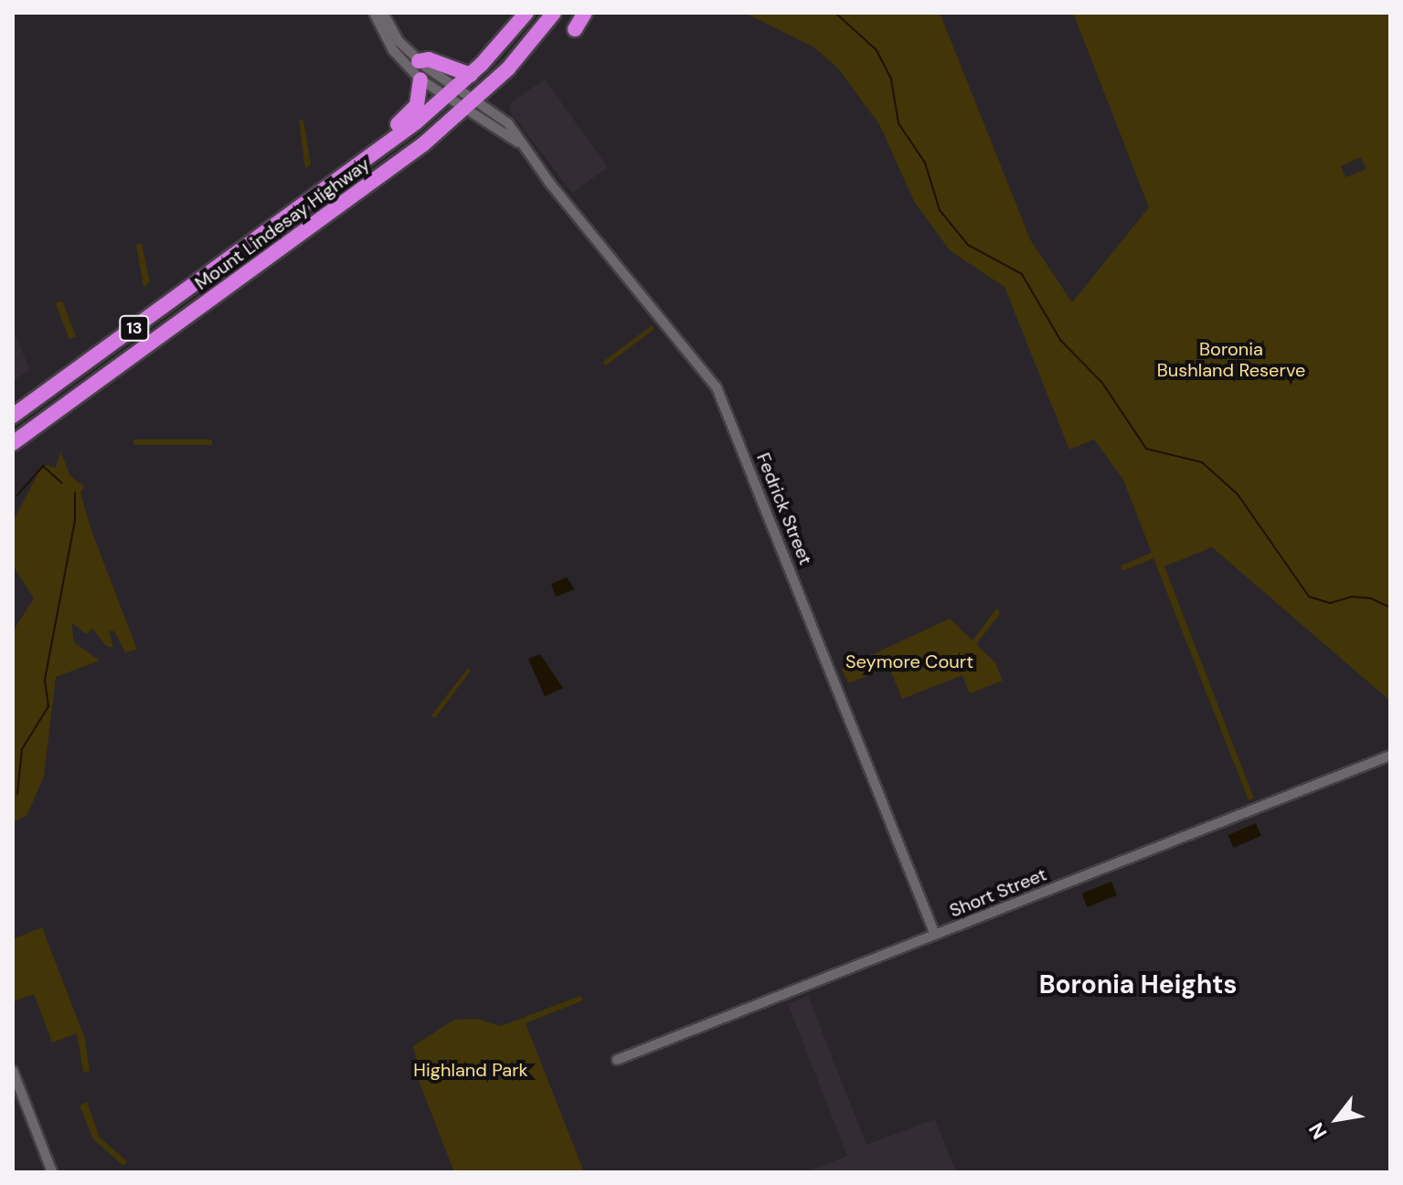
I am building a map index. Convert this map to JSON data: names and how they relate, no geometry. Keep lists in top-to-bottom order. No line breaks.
{"streets":{"highway":["Mount Lindesay Highway","13"],"street":["Fedrick Street","Short Street"]},"crossings":[["Mount Lindesay Highway","Fedrick Street"],["Fedrick Street","Short Street"]],"districts":["Boronia Heights"],"parks":["Boronia Bushland Reserve","Seymore Court","Highland Park"],"north":"bottom left"}
